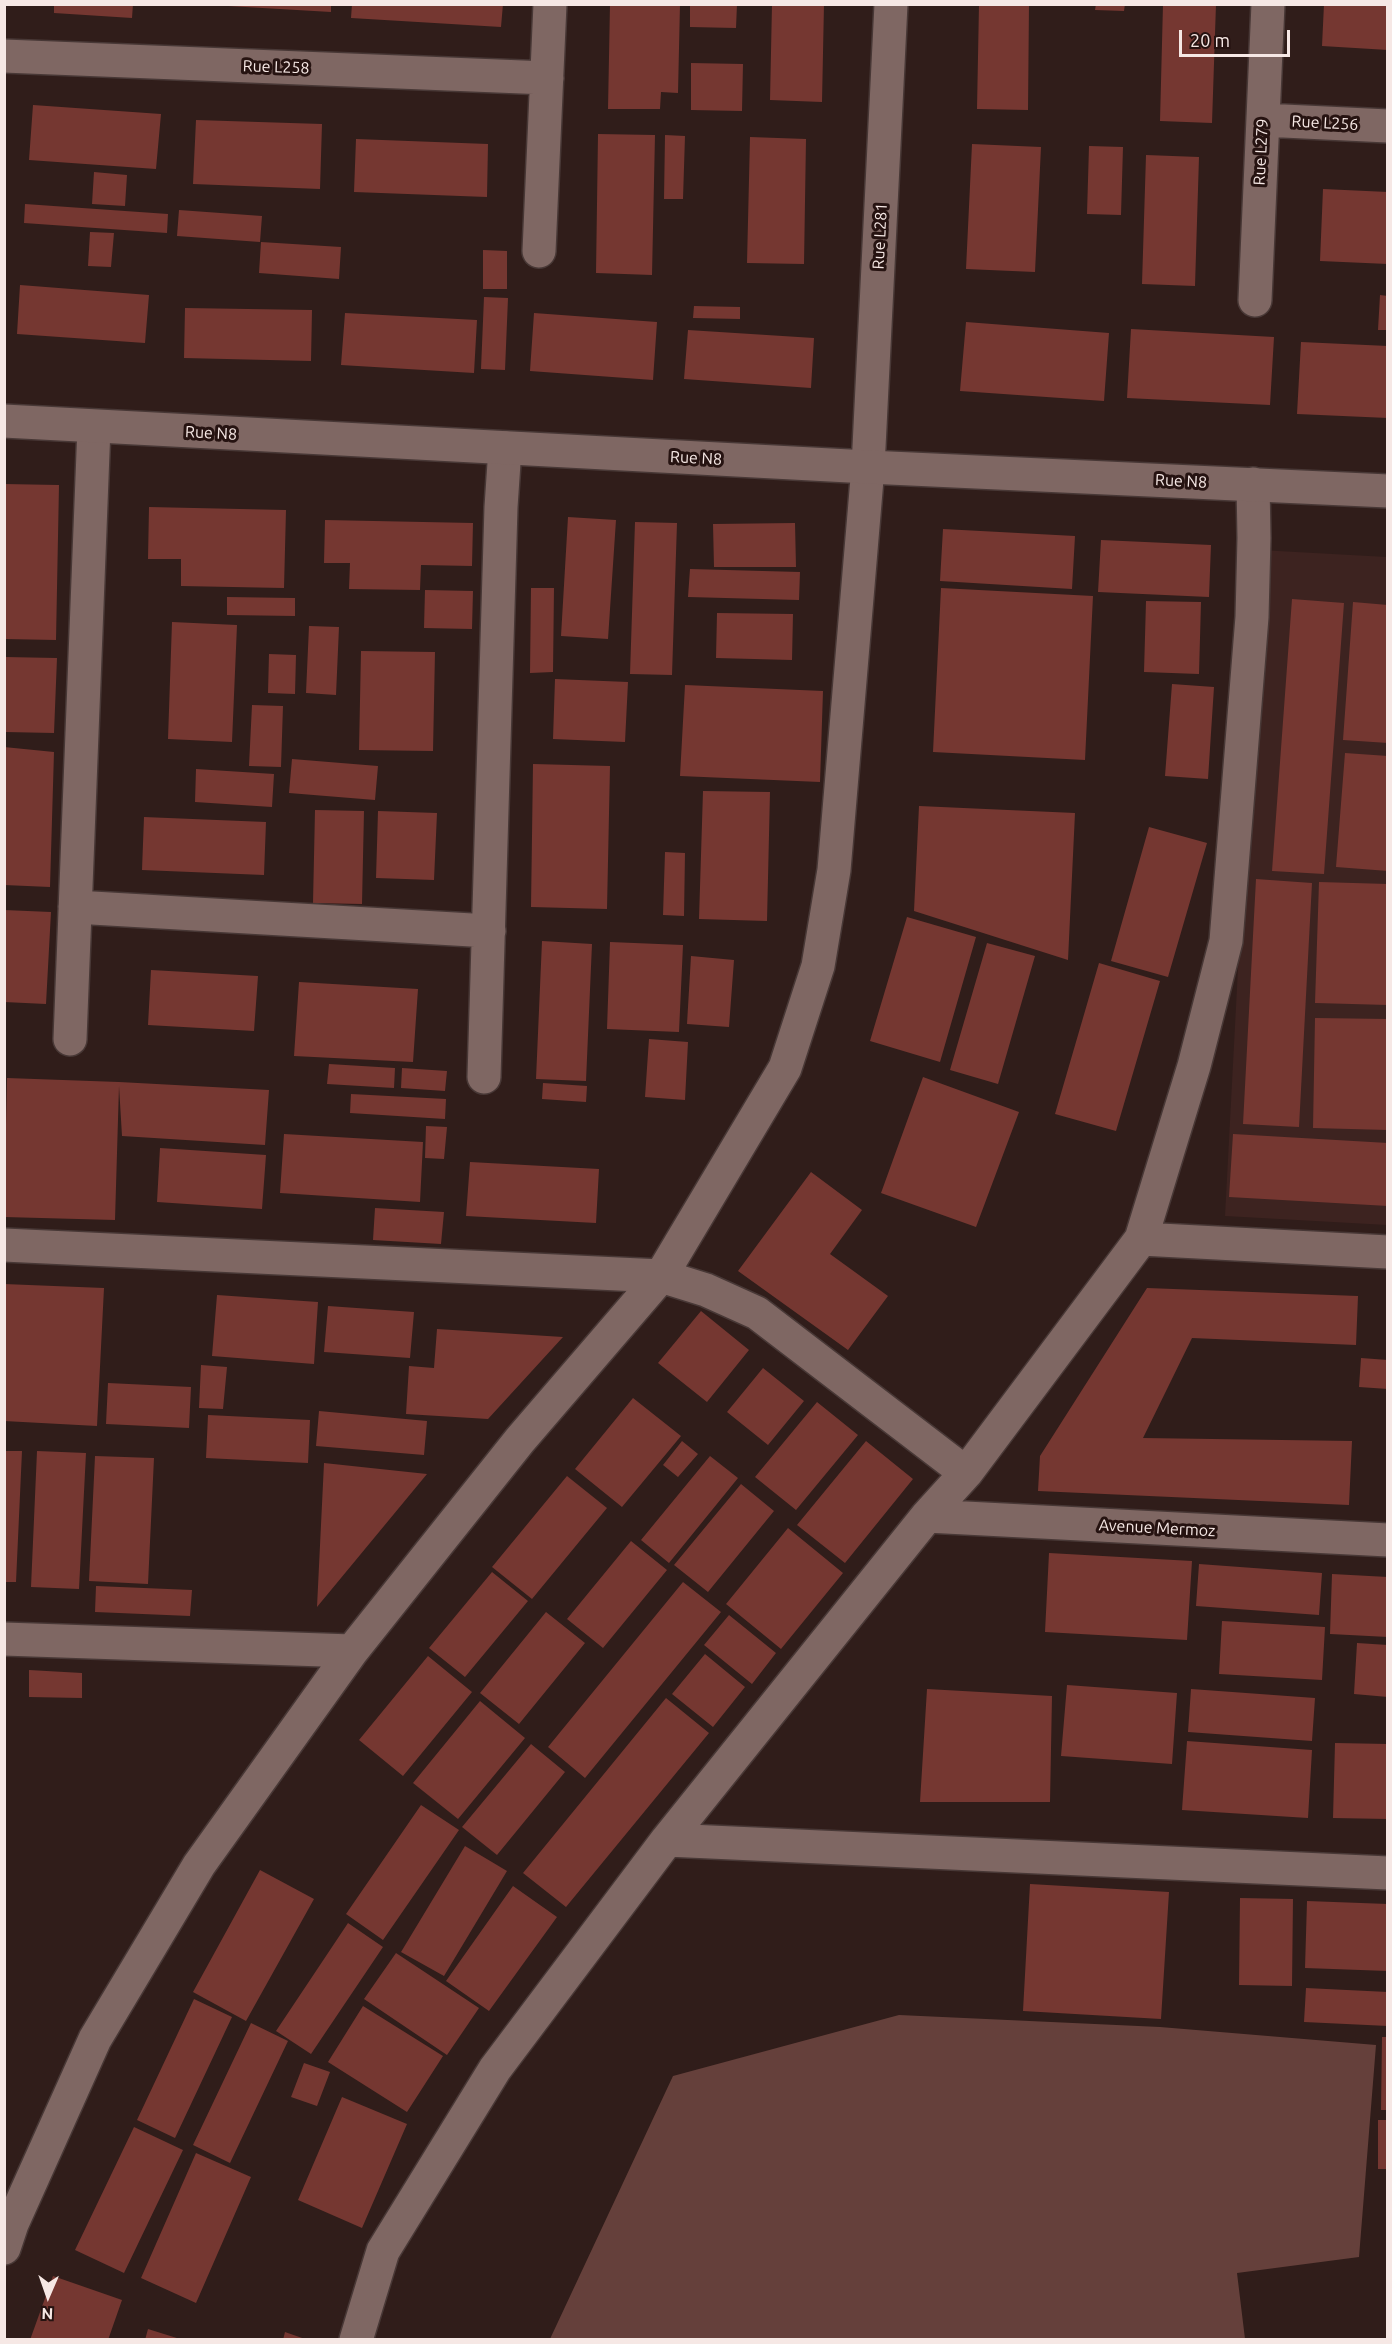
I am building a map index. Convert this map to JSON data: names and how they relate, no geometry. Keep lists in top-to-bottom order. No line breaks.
{"streets":{"street":["Rue L258","Rue L256","Rue L279","Rue L281","Rue N8","Avenue Mermoz"]},"crossings":[["Rue L256","Rue L279"],["Rue L281","Rue N8"]],"scale_bar":"20 m","north":"bottom"}
